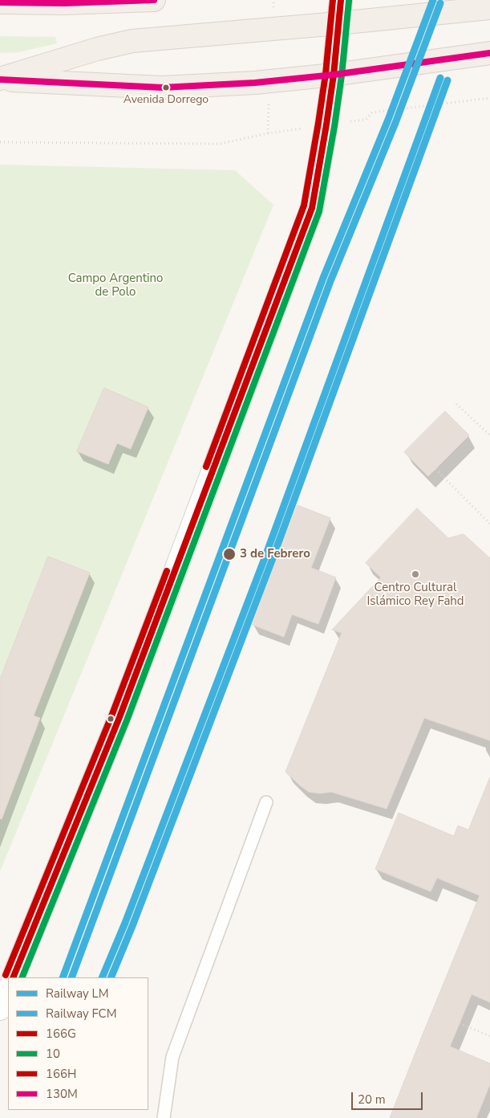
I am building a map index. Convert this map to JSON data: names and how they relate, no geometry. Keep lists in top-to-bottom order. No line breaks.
{"parks":["Campo Argentino de Polo"],"places":["Avenida Dorrego","3 de Febrero","Centro Cultural Islámico Rey Fahd"],"lines":["rail line LM","transit line 166G","transit line 166H","transit line 130M","transit line 10","rail line FCM"],"legend":["Railway LM","Railway FCM","166G","10","166H","130M"],"scale_bar":"20 m"}
